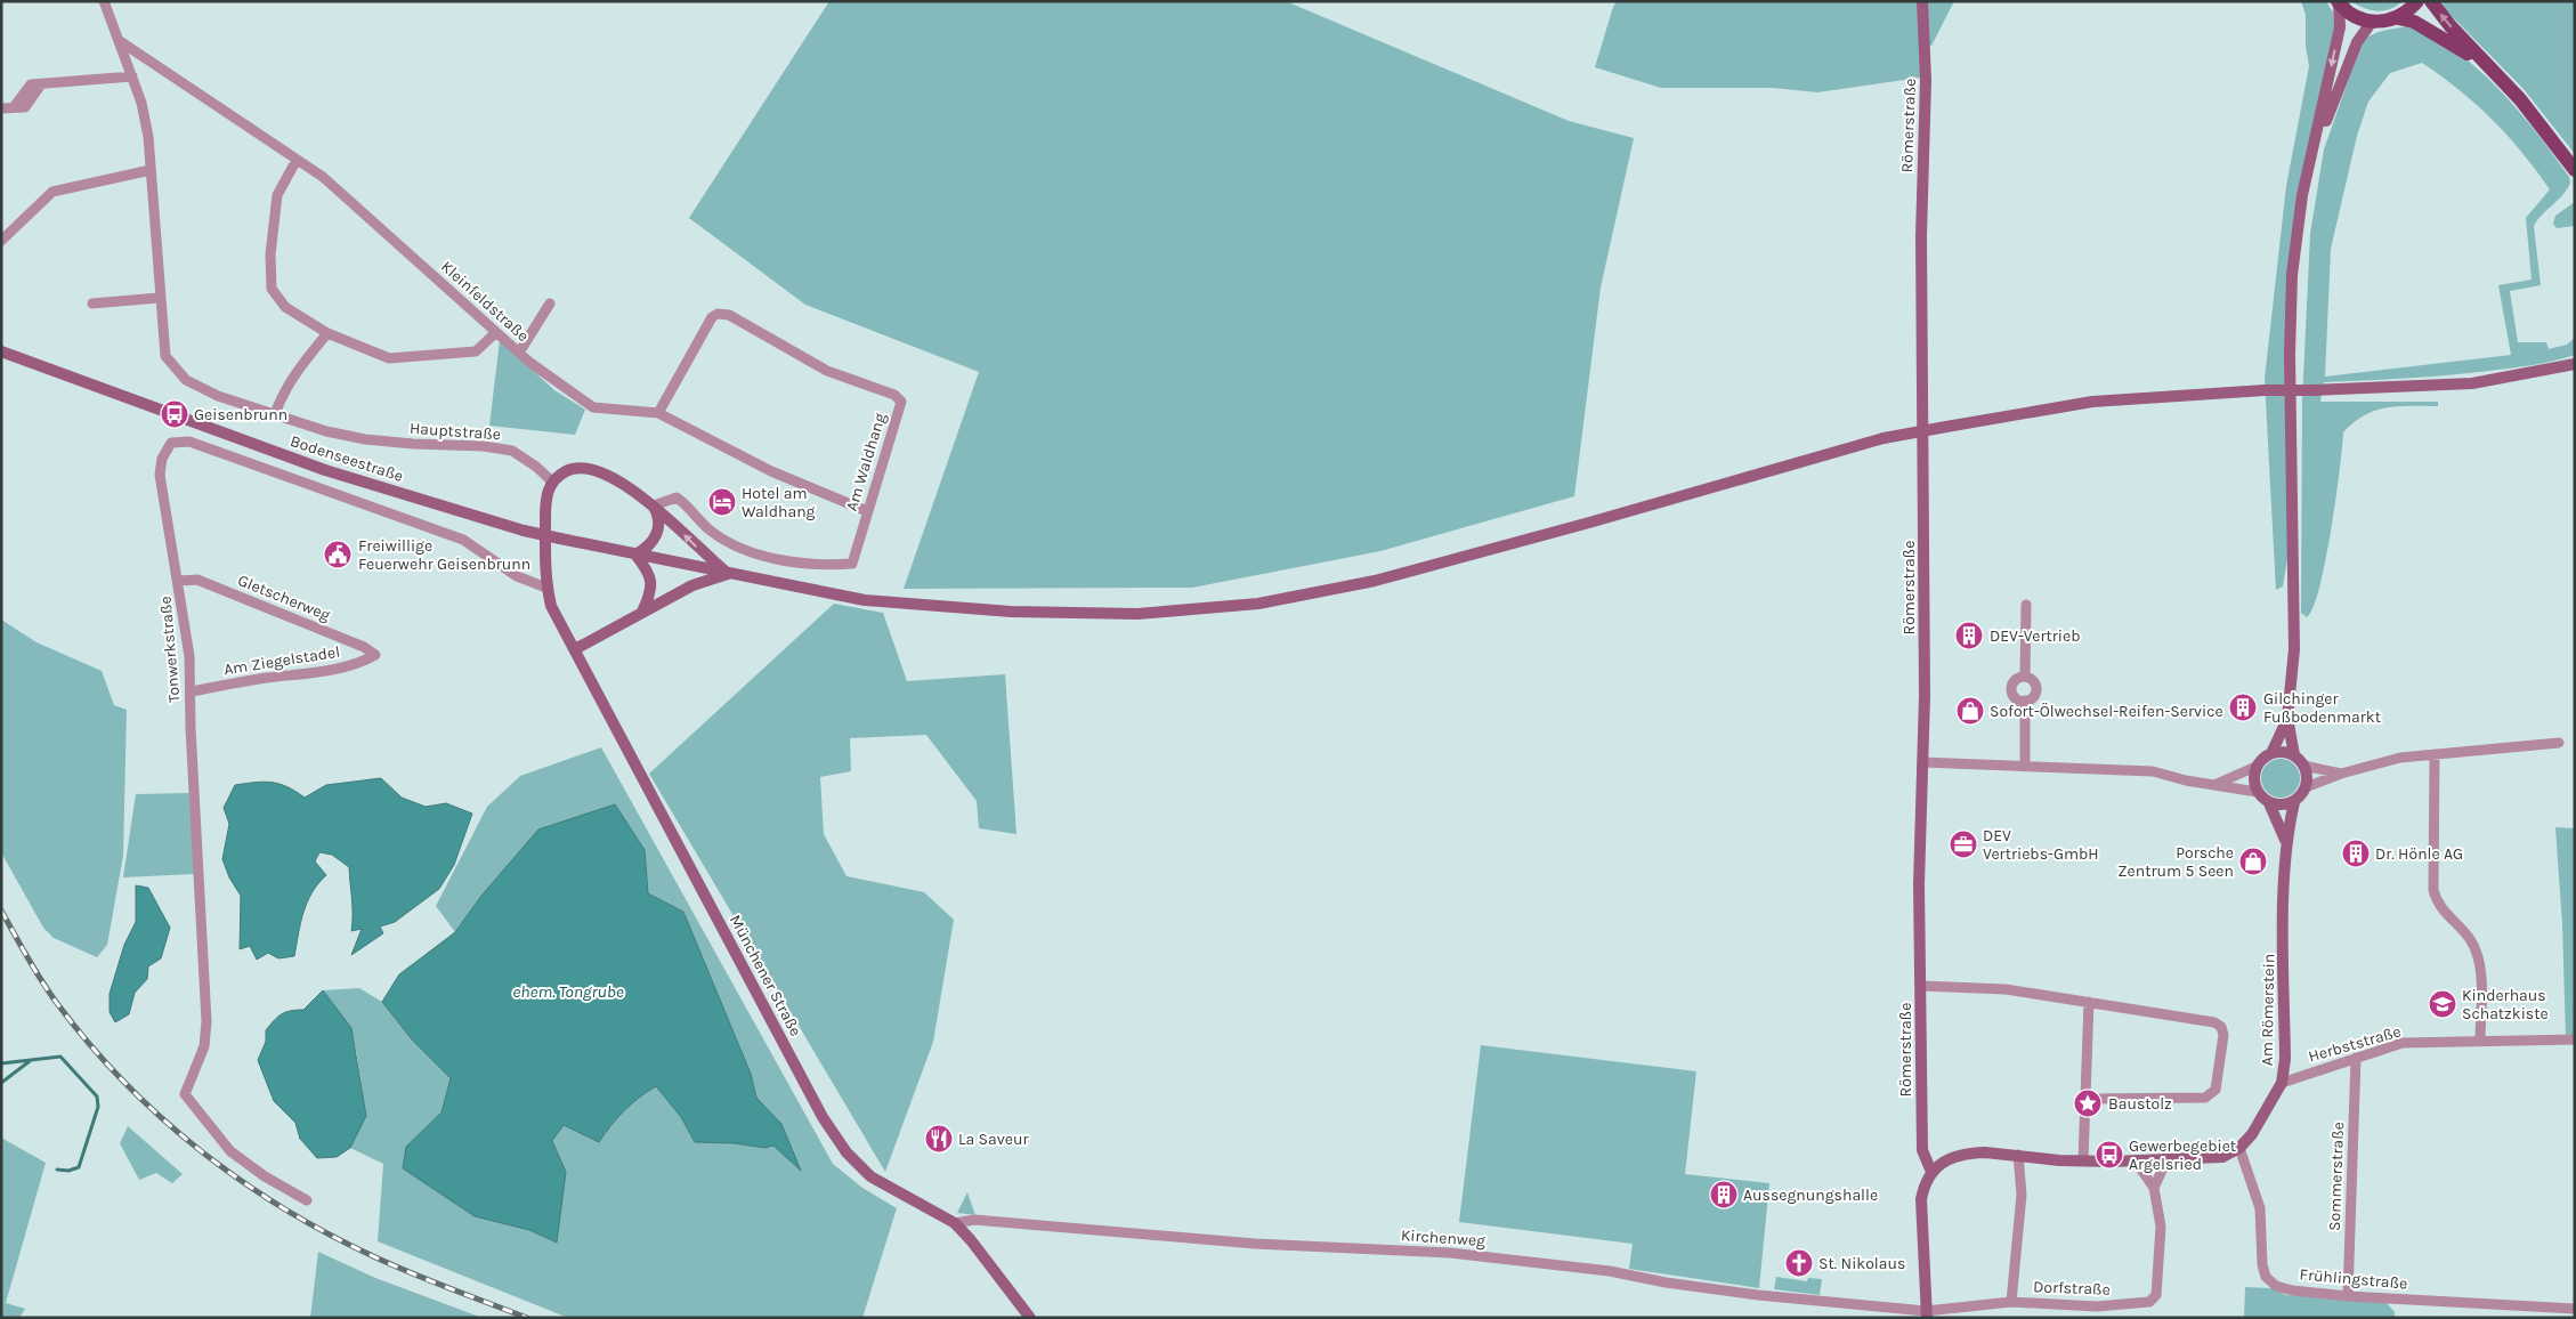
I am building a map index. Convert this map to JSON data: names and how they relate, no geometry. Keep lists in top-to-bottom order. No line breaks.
{"streets":{"street":["Römerstraße","Kleinfeldstraße","Hauptstraße","Bodenseestraße","Am Waldhang","Gletscherweg","Tonwerkstraße","Am Ziegelstadel","Münchener Straße","Am Römerstein","Herbststraße","Sommerstraße","Kirchenweg","Frühlingstraße","Dorfstraße"]},"crossings":[["Kleinfeldstraße","Hauptstraße"],["Kleinfeldstraße","Am Waldhang"],["Gletscherweg","Tonwerkstraße"],["Gletscherweg","Am Ziegelstadel"],["Tonwerkstraße","Am Ziegelstadel"],["Tonwerkstraße","Münchener Straße"],["Münchener Straße","Kirchenweg"],["Am Römerstein","Herbststraße"],["Am Römerstein","Frühlingstraße"],["Herbststraße","Sommerstraße"],["Sommerstraße","Frühlingstraße"],["Kirchenweg","Dorfstraße"]],"water":["ehem. Tongrube"],"places":{"bus stop":["Geisenbrunn","Gewerbegebiet Argelsried"],"hotel":["Hotel am Waldhang"],"public building":["Freiwillige Feuerwehr Geisenbrunn"],"building":["DEV-Vertrieb","Gilchinger Fußbodenmarkt","Dr. Hönle AG","Aussegnungshalle"],"shop":["Sofort-Ölwechsel-Reifen-Service","Porsche Zentrum 5 Seen"],"office":["DEV Vertriebs-GmbH"],"school or university":["Kinderhaus Schatzkiste"],"place":["Baustolz"],"restaurant":["La Saveur"],"church":["St. Nikolaus"]}}
